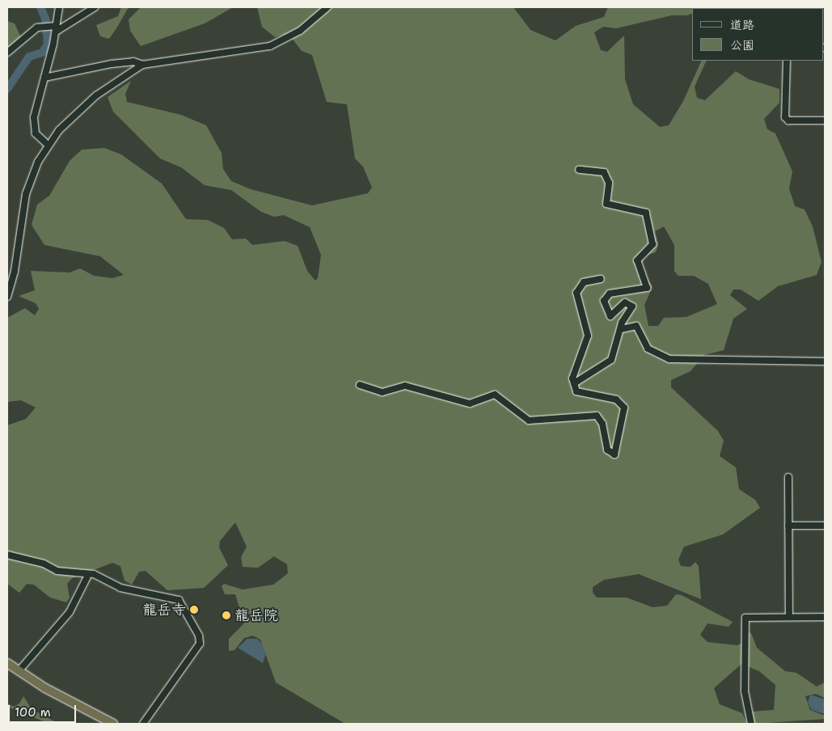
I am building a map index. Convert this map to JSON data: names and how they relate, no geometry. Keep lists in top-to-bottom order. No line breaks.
{"places":["龍岳寺","龍岳院"],"legend":["道路","公園"],"scale_bar":"100 m"}
